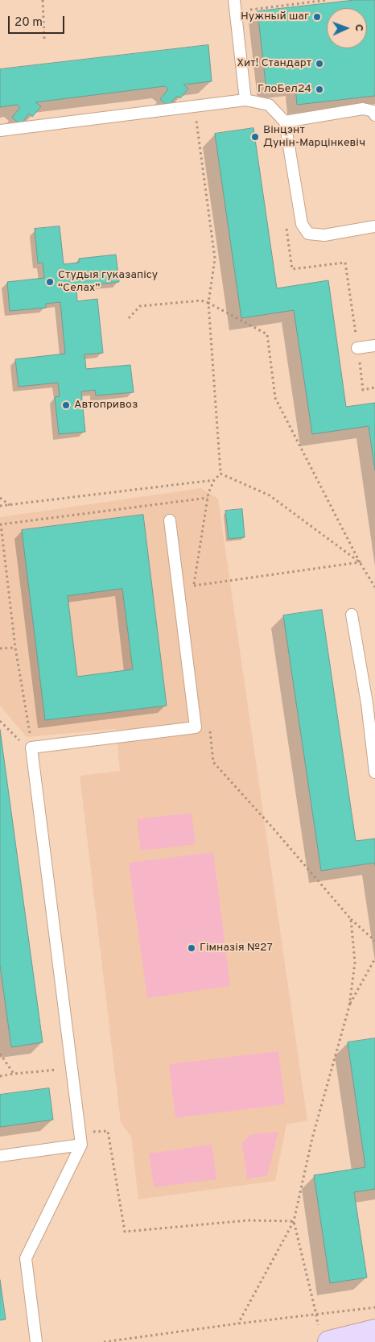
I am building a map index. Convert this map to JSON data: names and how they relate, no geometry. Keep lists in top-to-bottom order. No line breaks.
{"places":["Нужный шаг","Хит! Стандарт","ГлоБел24","Вінцэнт Дунін-Марцінкевіч","Студыя гуказапісу “Селах”","Автопривоз","Гімназія №27"],"scale_bar":"20 m","north":"right"}
